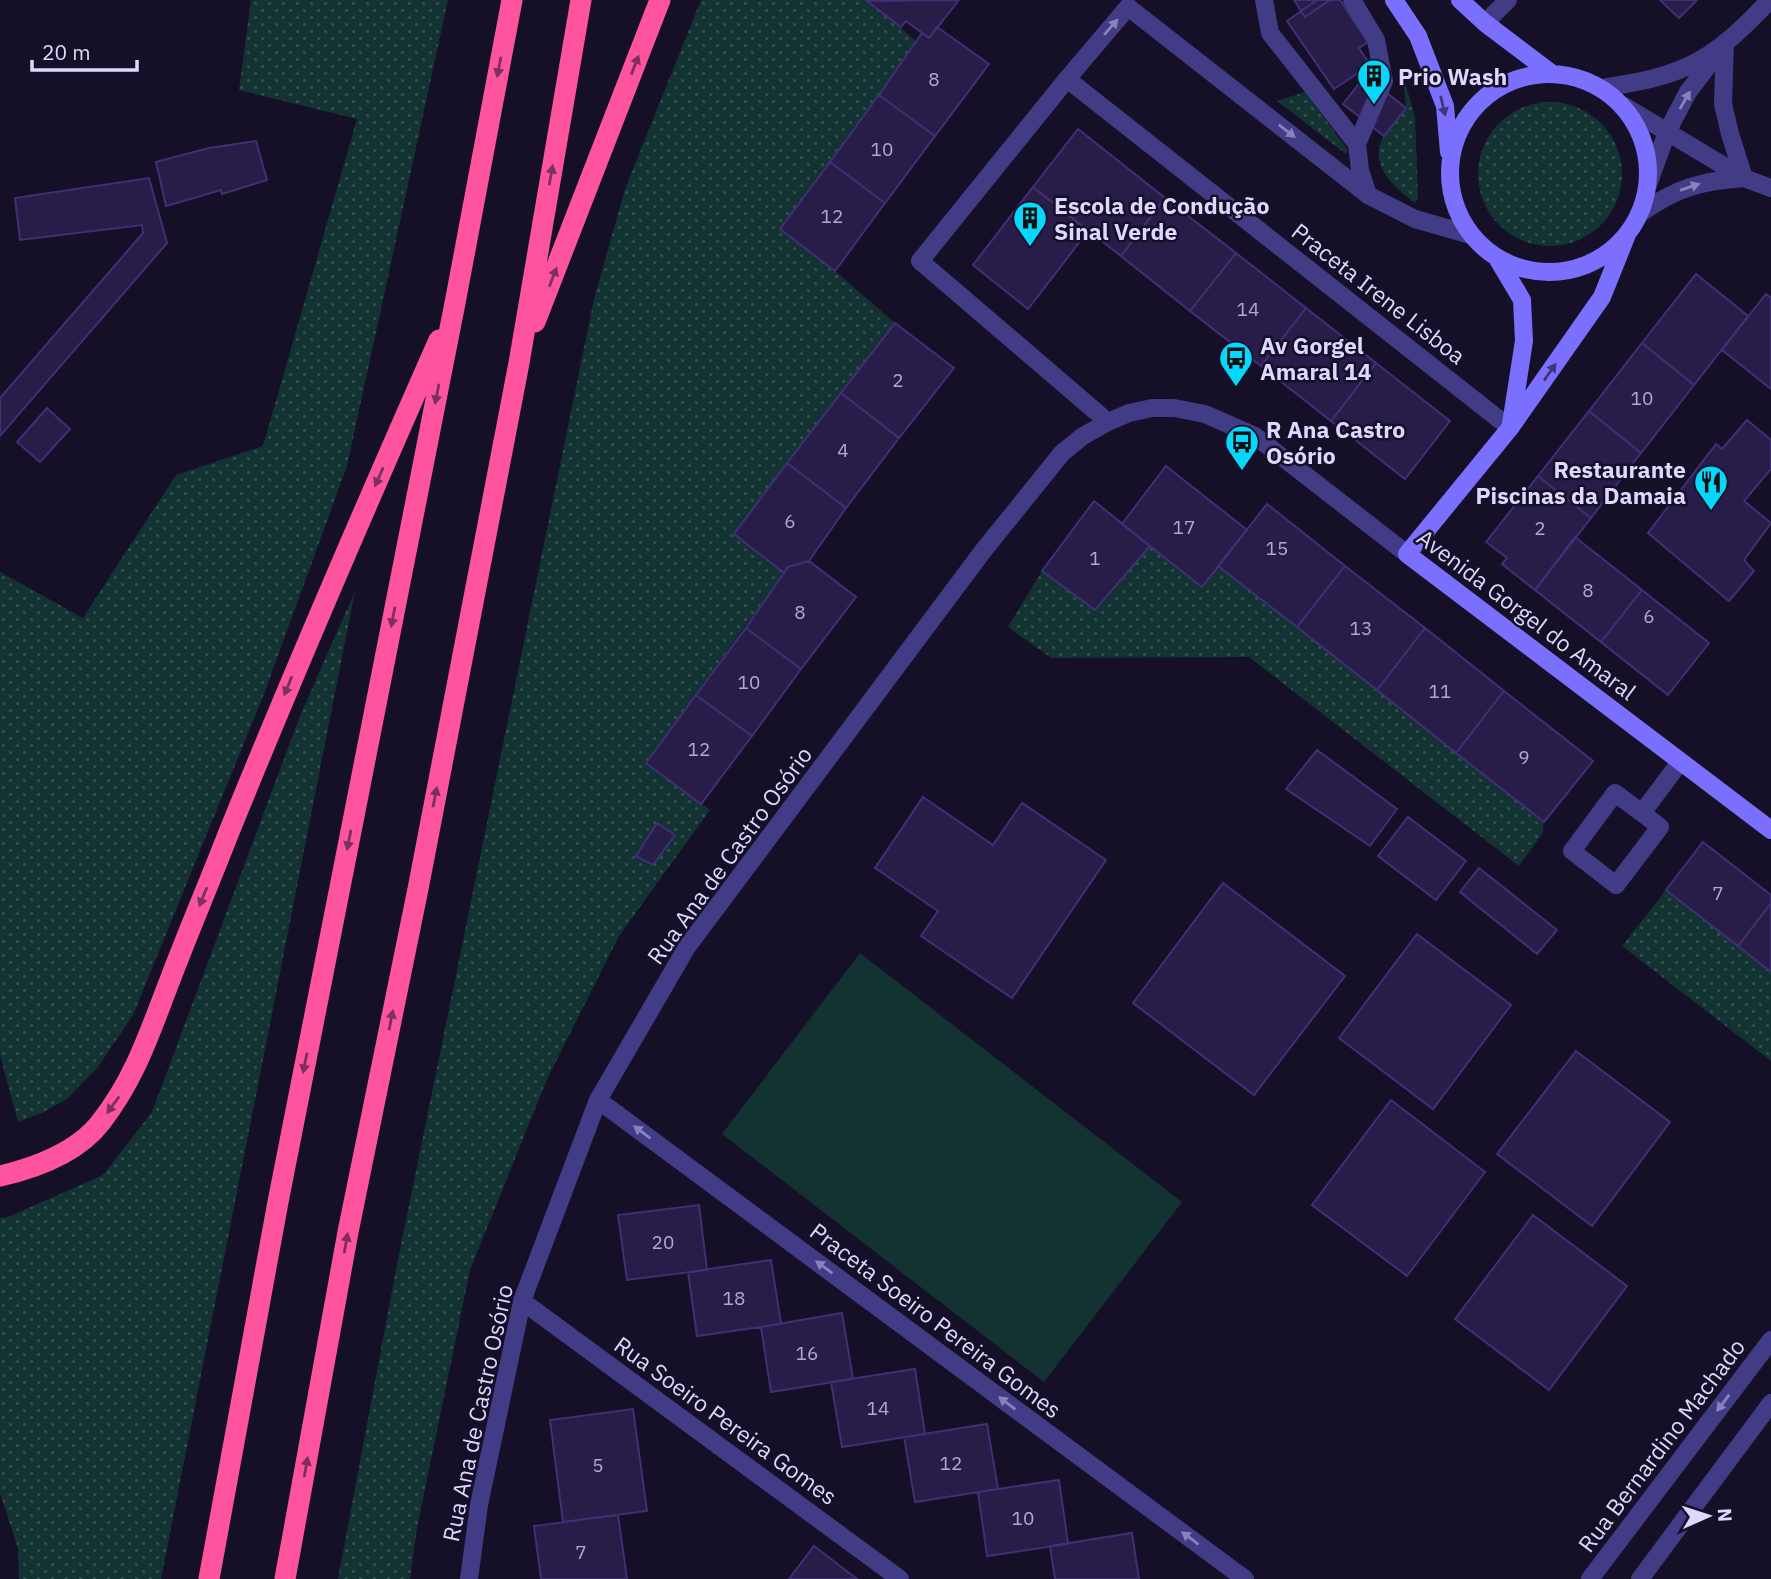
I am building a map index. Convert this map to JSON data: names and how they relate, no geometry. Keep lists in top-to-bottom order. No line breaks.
{"streets":{"street":["Praceta Irene Lisboa","Avenida Gorgel do Amaral","Rua Ana de Castro Osório","Praceta Soeiro Pereira Gomes","Rua Soeiro Pereira Gomes","Rua Bernardino Machado"]},"crossings":[["Avenida Gorgel do Amaral","Rua Ana de Castro Osório"],["Rua Ana de Castro Osório","Praceta Soeiro Pereira Gomes"],["Rua Ana de Castro Osório","Rua Soeiro Pereira Gomes"]],"one_way":["Praceta Soeiro Pereira Gomes"],"places":{"building":["Prio Wash","Escola de Condução Sinal Verde"],"bus stop":["Av Gorgel Amaral 14","R Ana Castro Osório"],"restaurant":["Restaurante Piscinas da Damaia"]},"house_numbers":["8","10","12","14","2","10","4","6","17","2","15","1","8","8","6","13","10","11","12","9","7","20","18","16","14","12","5","10","7"],"scale_bar":"20 m","north":"right"}
